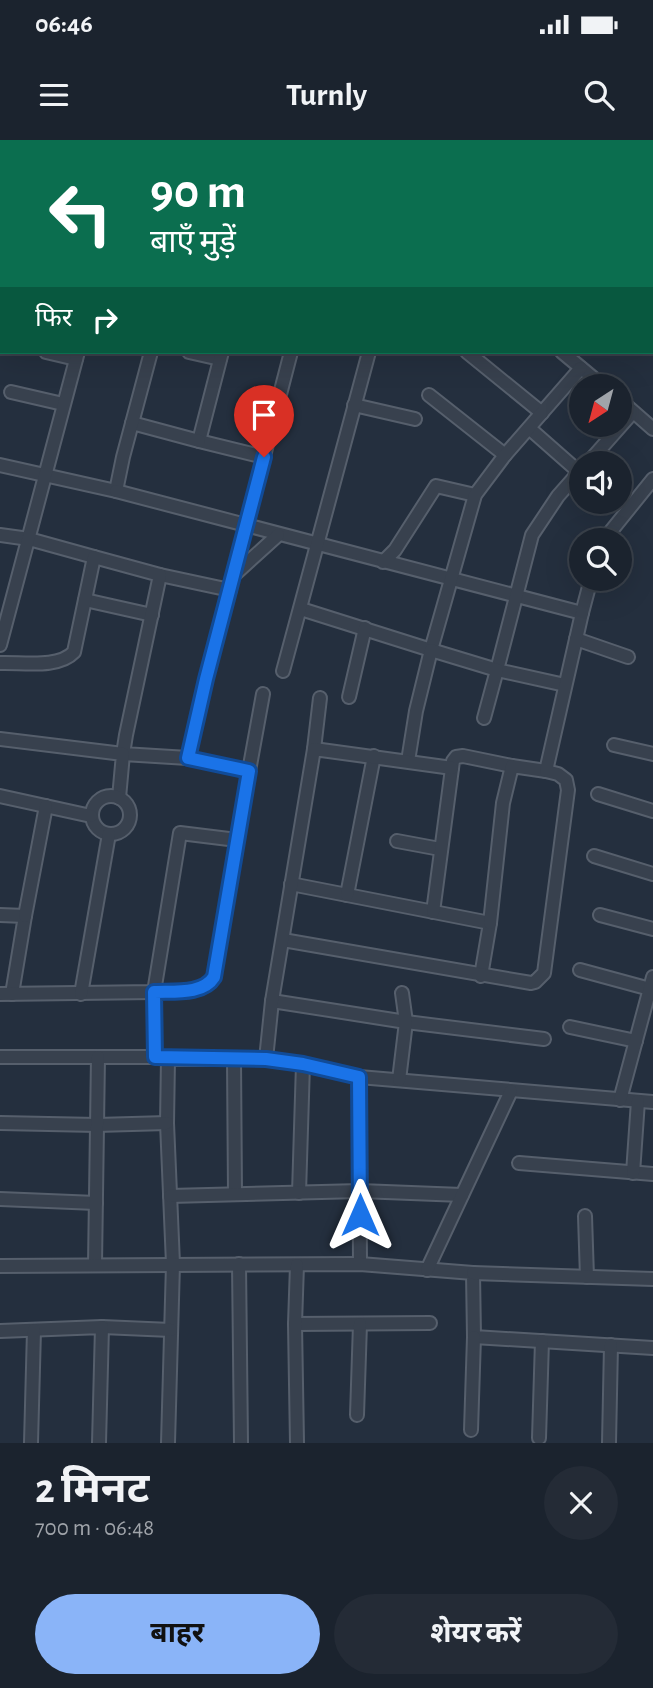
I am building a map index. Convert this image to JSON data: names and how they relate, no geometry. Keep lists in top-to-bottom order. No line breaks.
{"north":"bottom left","page":{"status":"06:46","header":"Turnly","turn":["90 m","बाएँ मुड़ें"],"then":"फिर","heading":["2 मिनट","700 m · 06:48"],"buttons":["बाहर","शेयर करें"]}}
